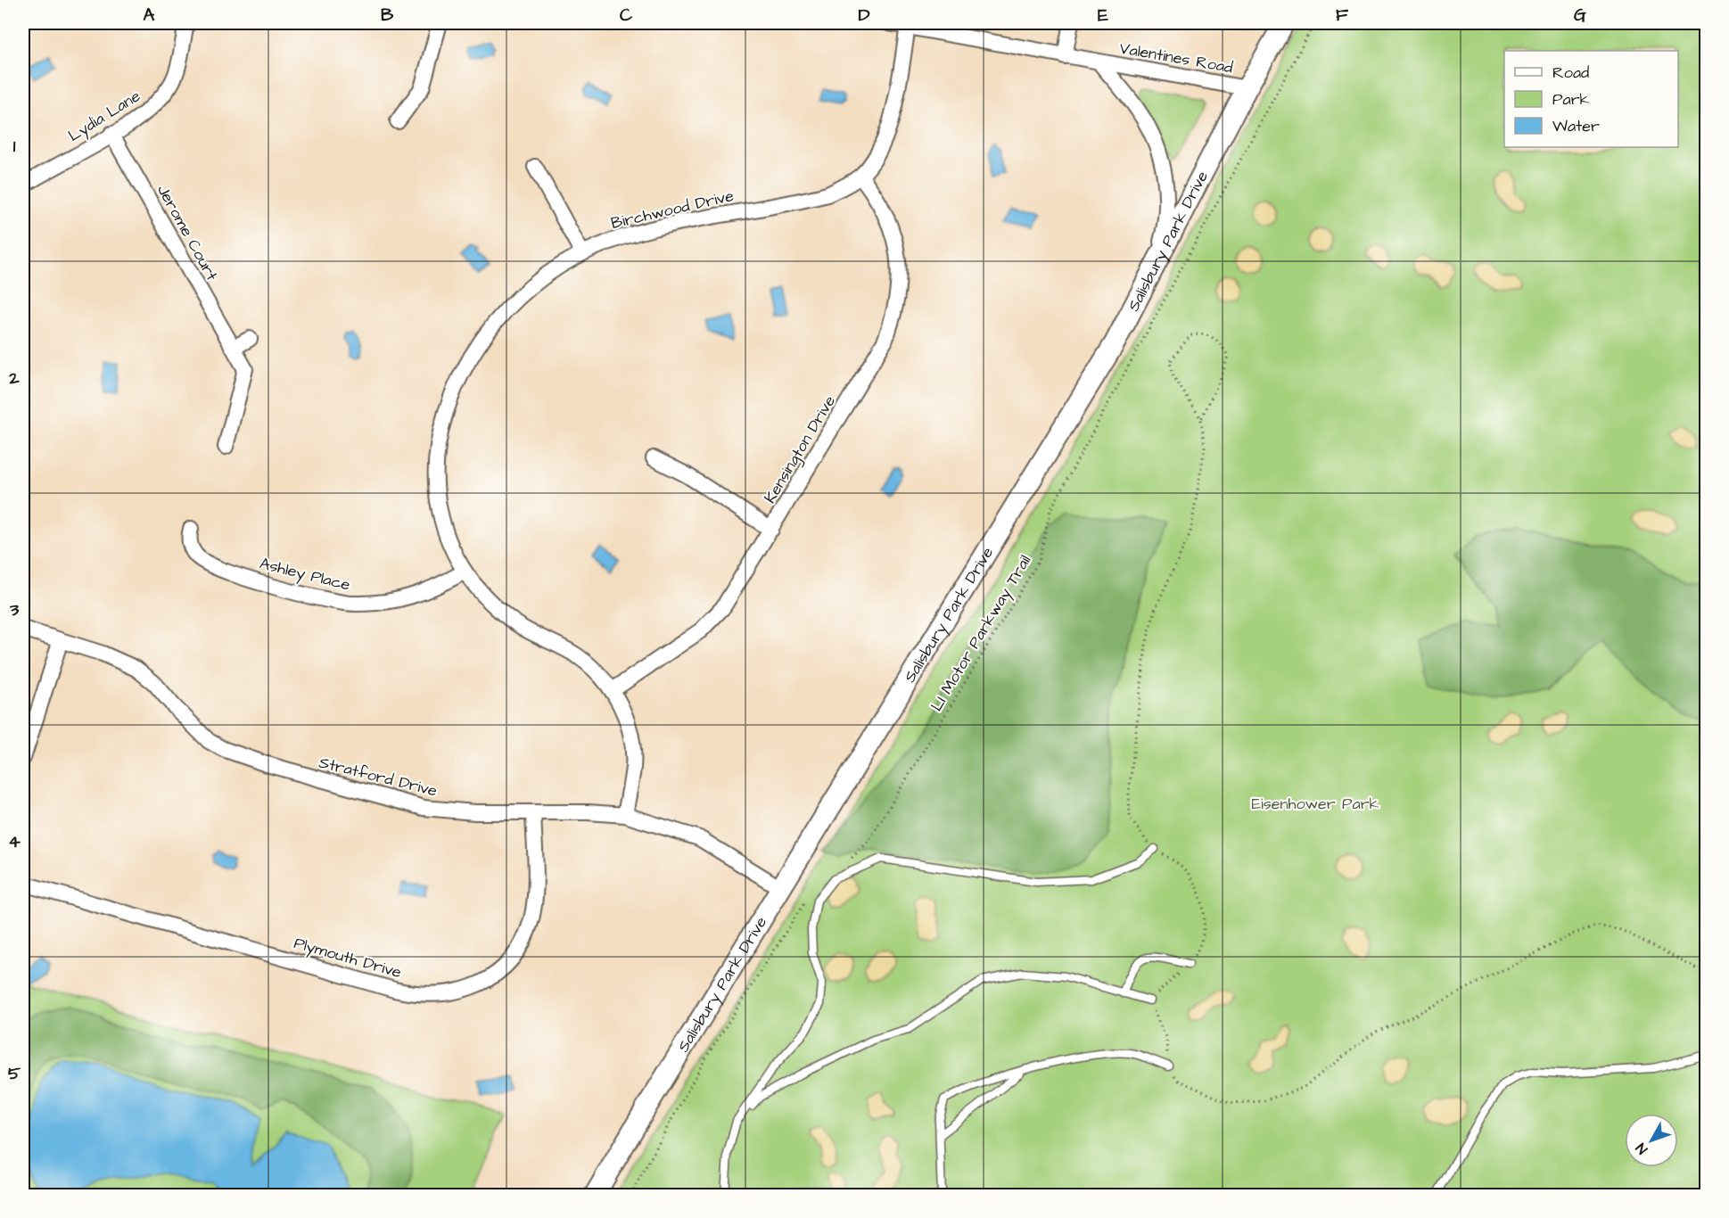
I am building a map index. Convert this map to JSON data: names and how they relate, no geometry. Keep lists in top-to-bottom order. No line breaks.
{"streets":{"main road":["Salisbury Park Drive"],"street":["Valentines Road","Lydia Lane","Birchwood Drive","Jerome Court","Kensington Drive","Ashley Place","Stratford Drive","Plymouth Drive"],"path":["LI Motor Parkway Trail"]},"crossings":[["Valentines Road","Birchwood Drive"],["Valentines Road","Salisbury Park Drive"],["Lydia Lane","Jerome Court"],["Birchwood Drive","Kensington Drive"],["Birchwood Drive","Ashley Place"],["Birchwood Drive","Stratford Drive"],["Salisbury Park Drive","Stratford Drive"],["Stratford Drive","Plymouth Drive"]],"parks":["Eisenhower Park"],"legend":["Road","Park","Water"],"north":"bottom left","grid":{"columns":["A","B","C","D","E","F","G"],"rows":["1","2","3","4","5"]}}
